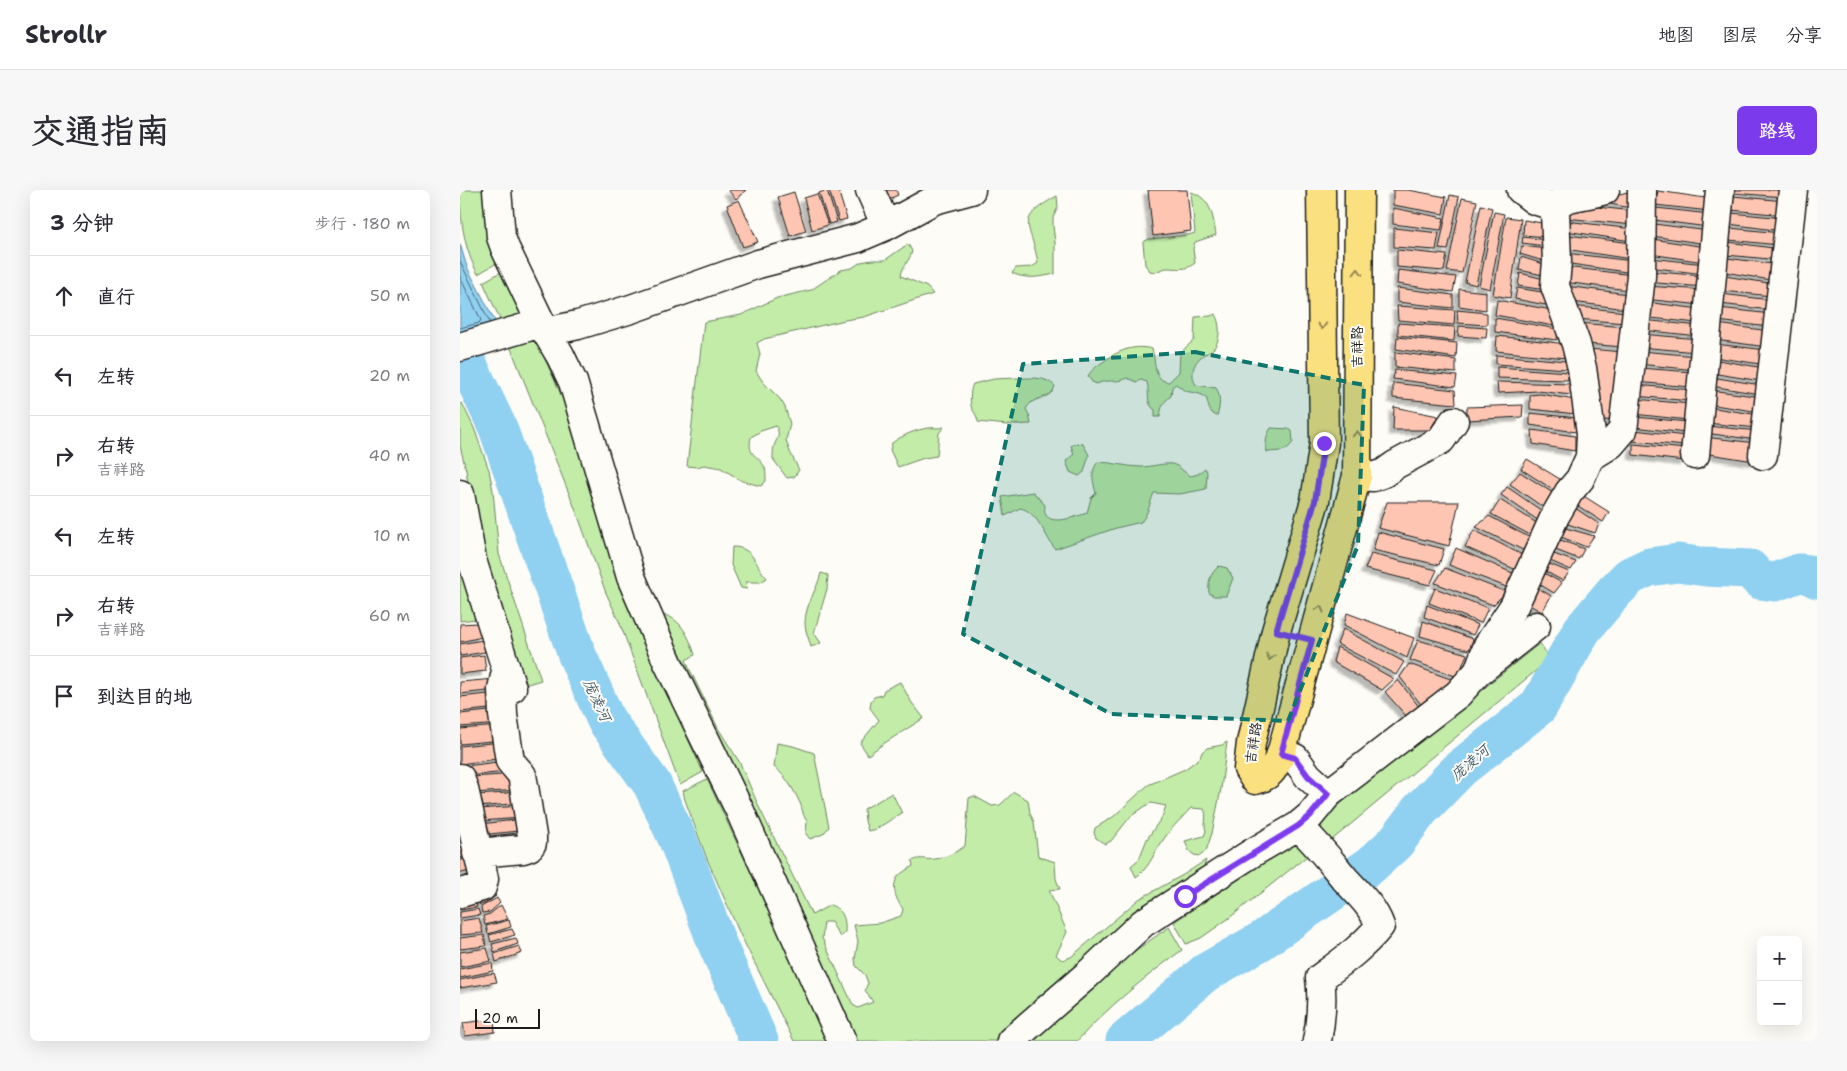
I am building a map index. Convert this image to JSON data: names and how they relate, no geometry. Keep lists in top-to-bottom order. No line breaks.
{"streets":{"main road":["吉祥路"]},"water":["庞凌河"],"scale_bar":"20 m","page":{"header":"Strollr","nav":["地图","图层","分享"],"buttons":"路线","title":"交通指南","heading":["3 分钟","步行 · 180 m"],"list":[["直行","50 m"],["左转","20 m"],["右转","吉祥路","40 m"],["左转","10 m"],["右转","吉祥路","60 m"],"到达目的地"],"map_buttons":["+","−"],"scale":"20 m"}}
